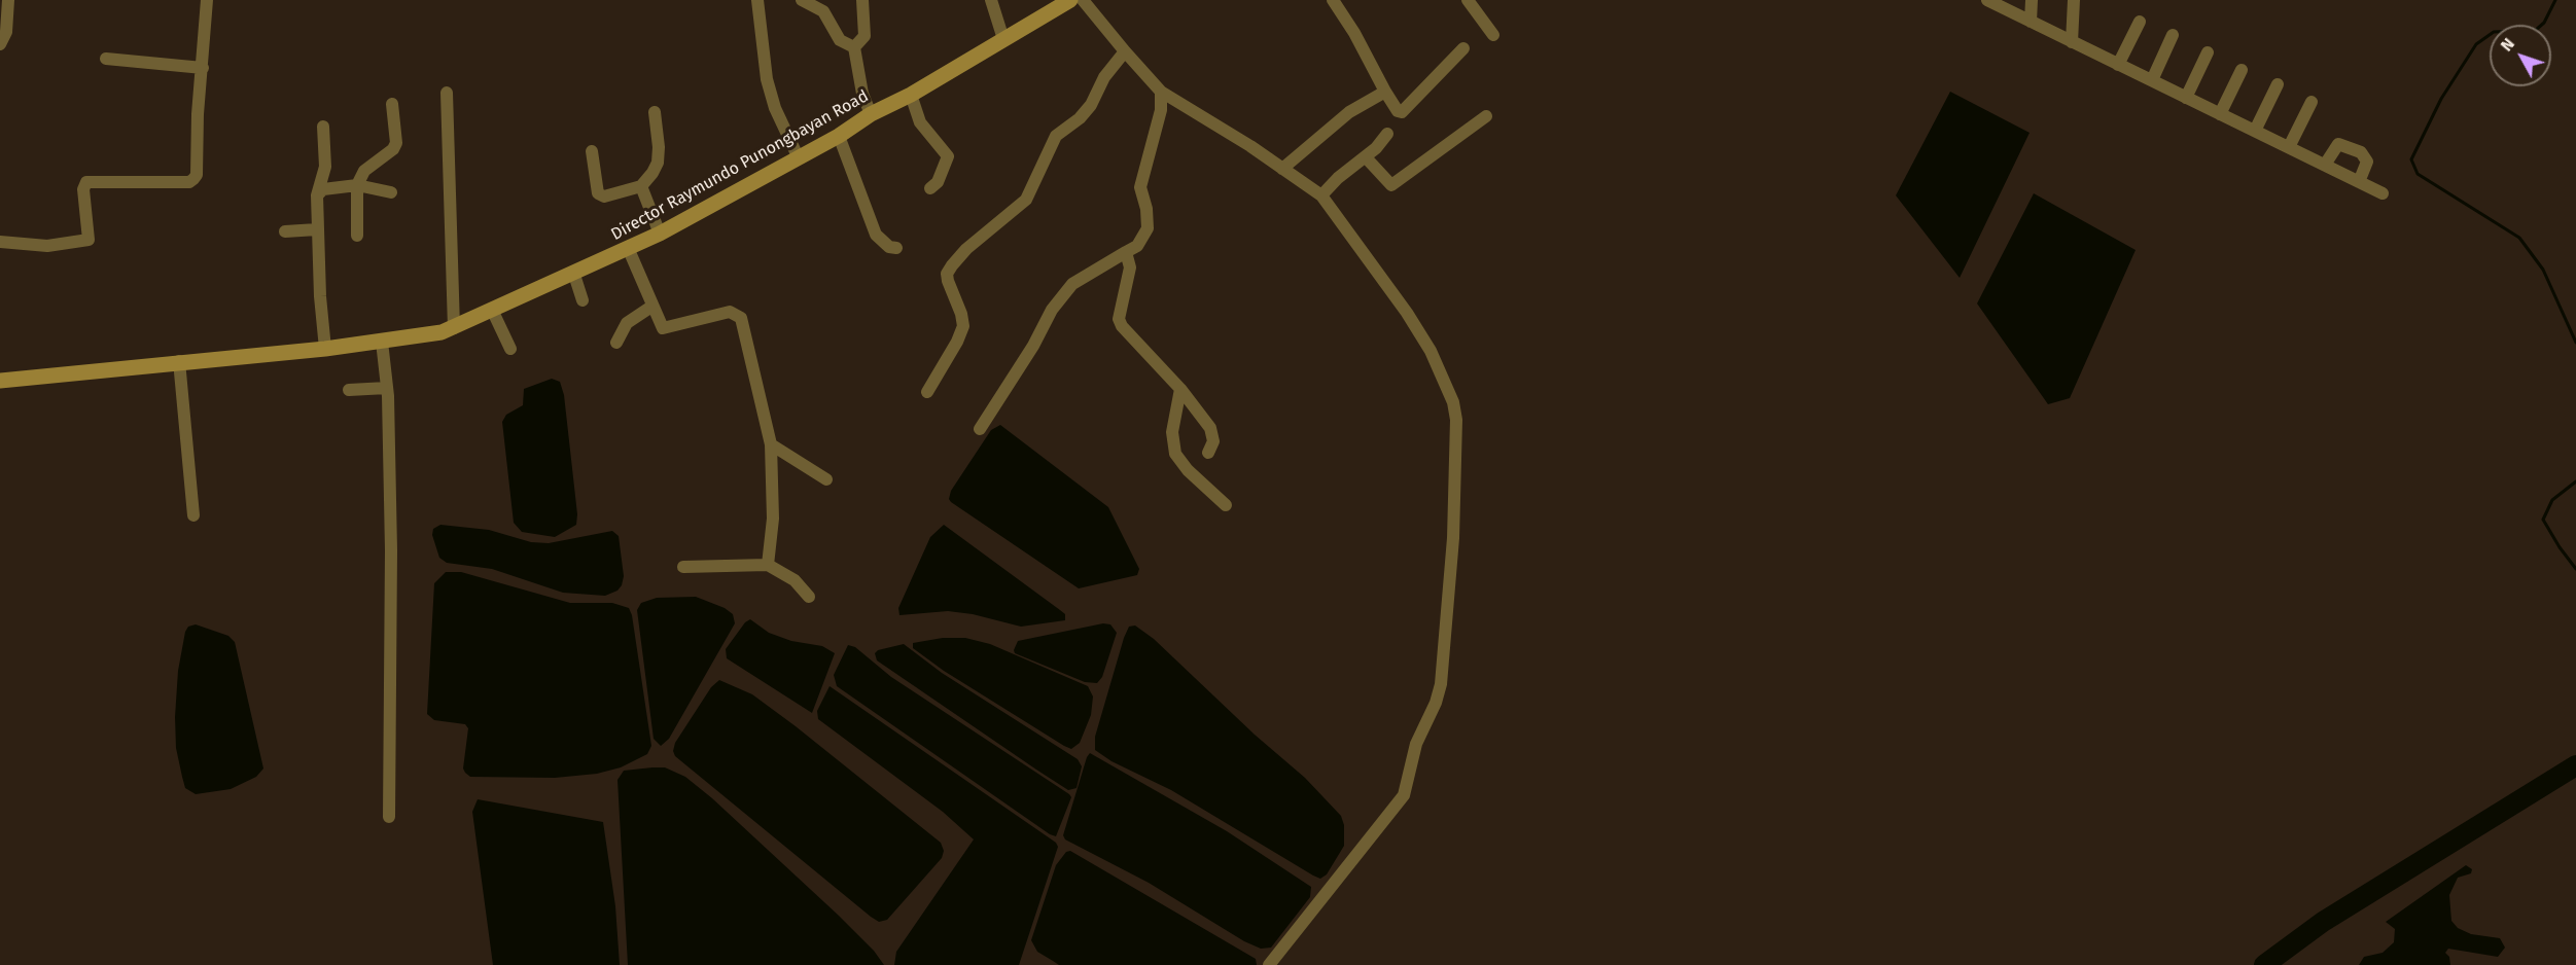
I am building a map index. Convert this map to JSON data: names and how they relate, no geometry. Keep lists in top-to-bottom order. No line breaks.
{"streets":{"street":["Director Raymundo Punongbayan Road"]},"north":"top left"}
